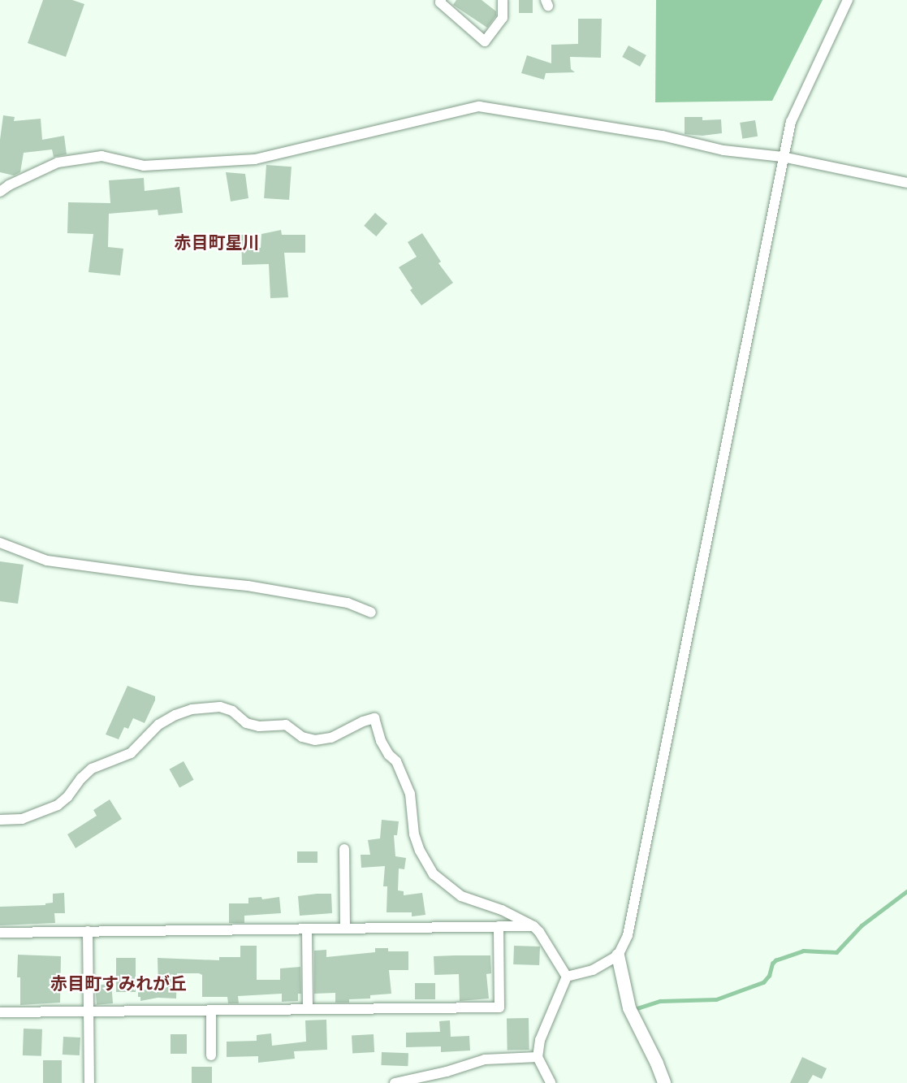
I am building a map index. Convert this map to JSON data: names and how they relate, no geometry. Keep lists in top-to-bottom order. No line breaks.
{"districts":["赤目町星川","赤目町すみれが丘"]}
